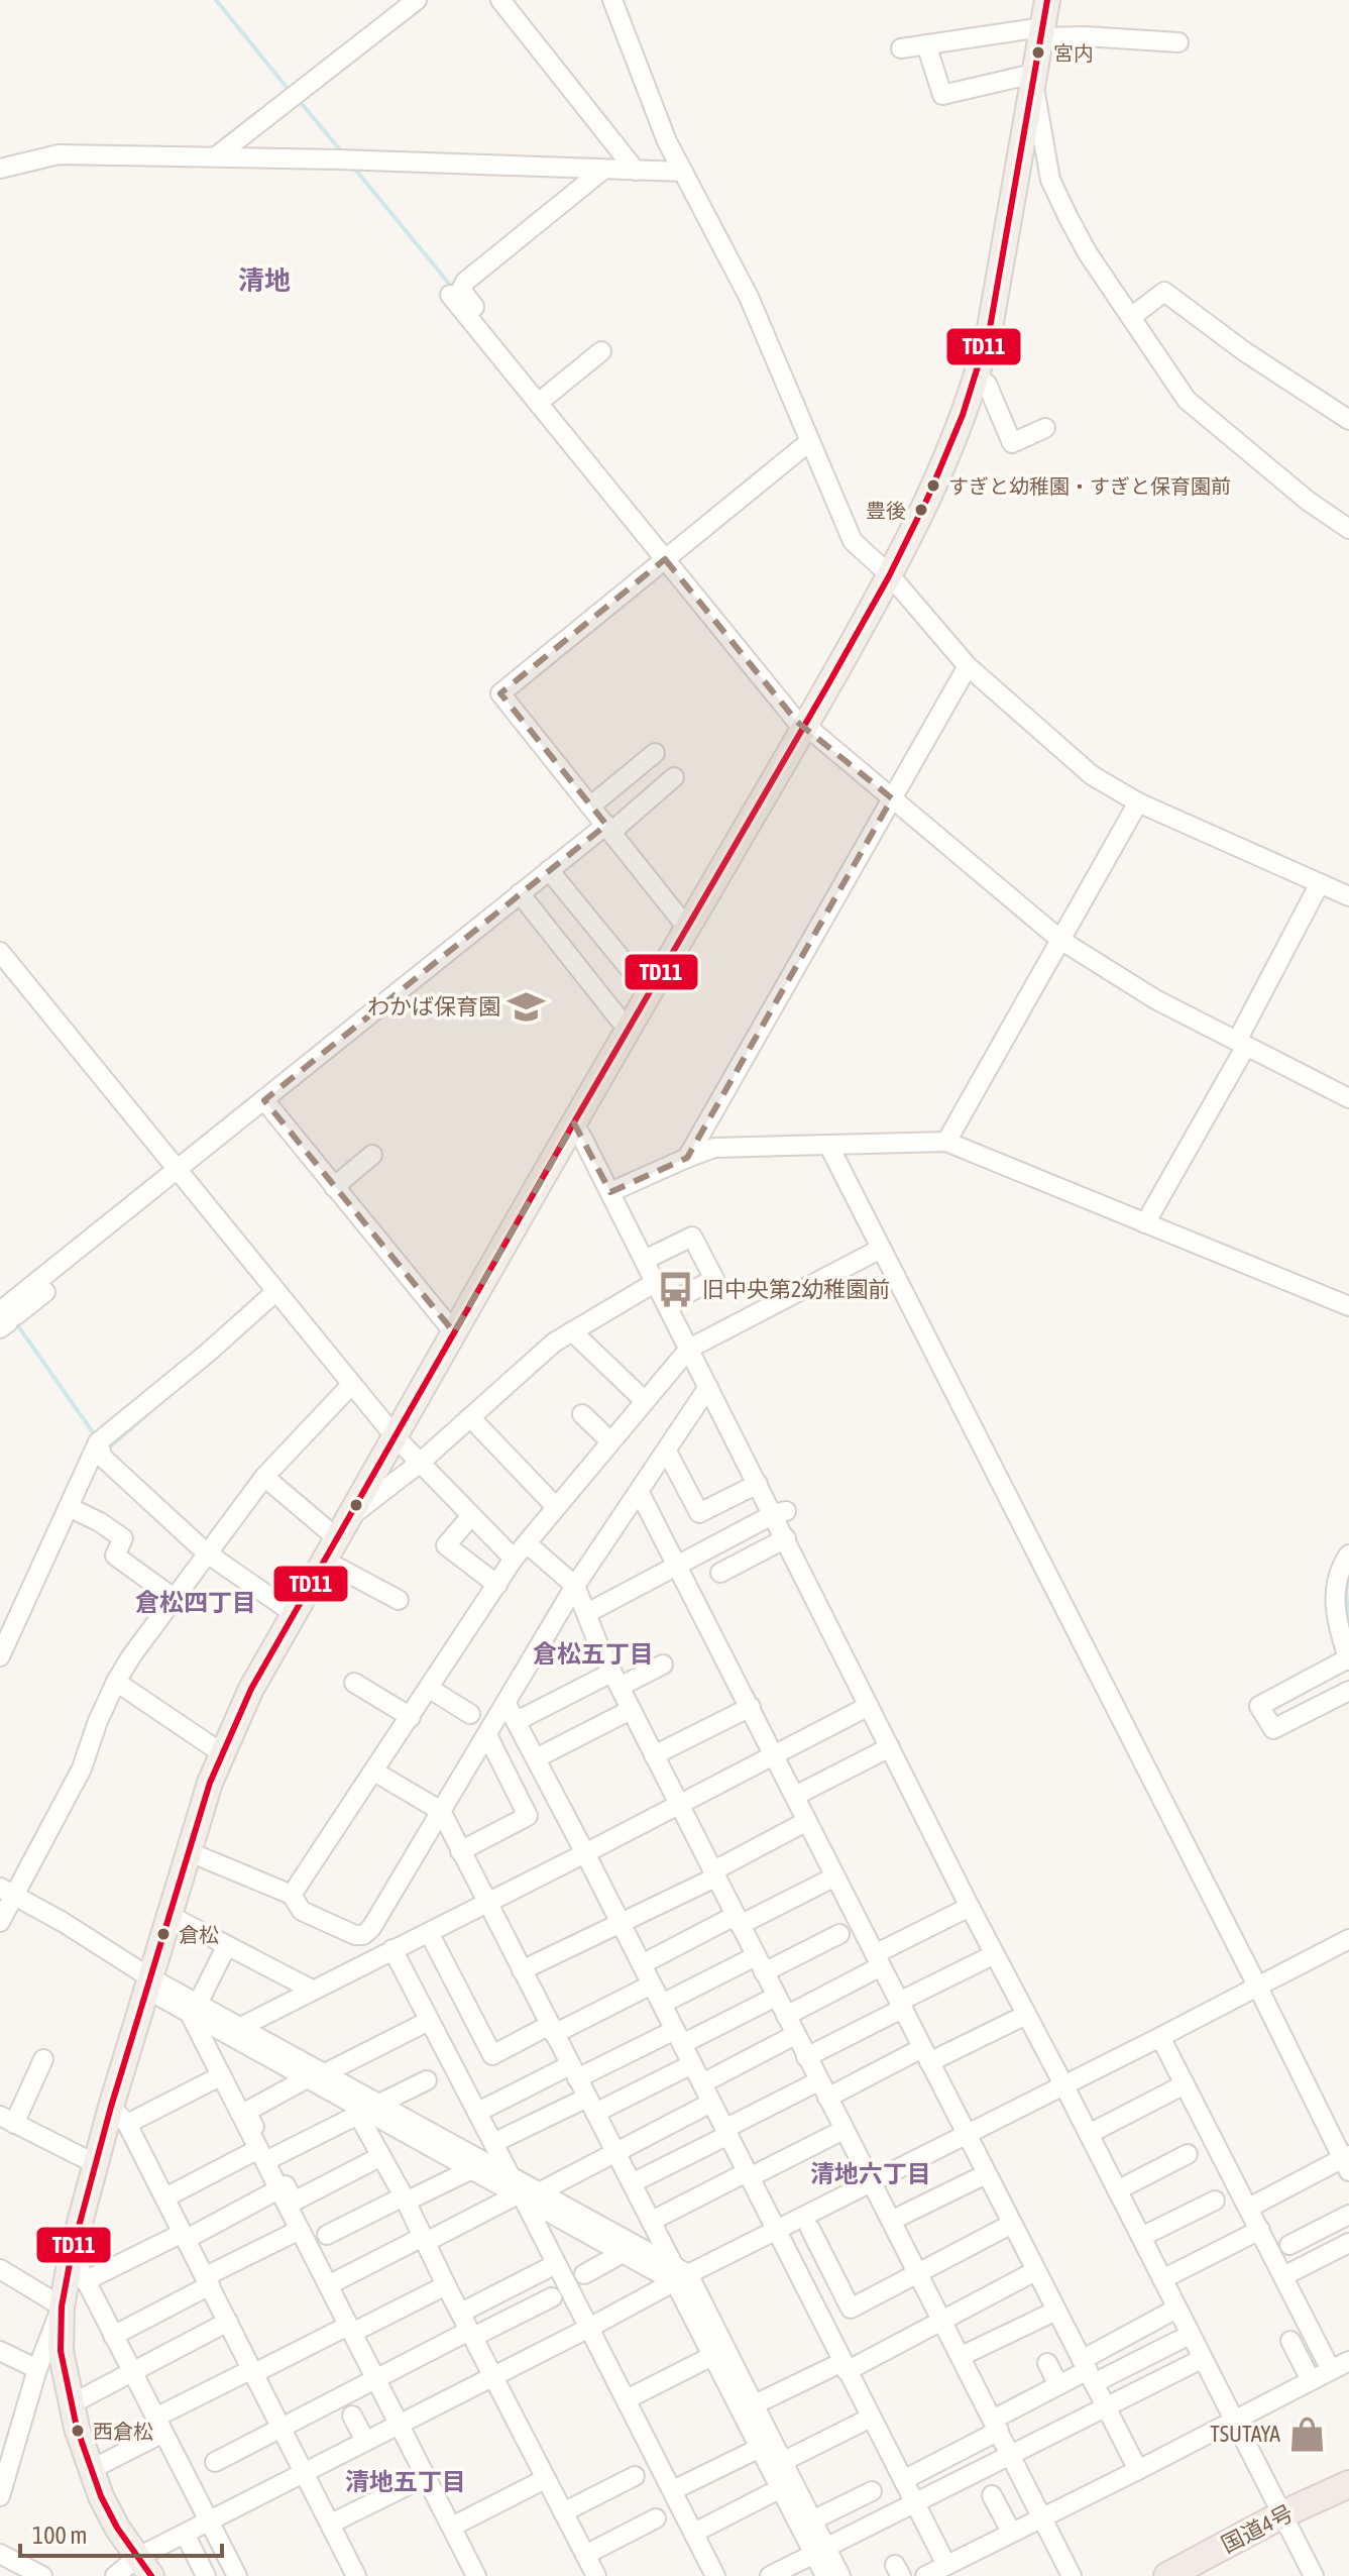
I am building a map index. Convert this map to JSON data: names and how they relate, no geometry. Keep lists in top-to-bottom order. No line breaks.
{"streets":{"highway":["国道4号"]},"districts":["清地","倉松四丁目","倉松五丁目","清地六丁目","清地五丁目"],"places":{"other":["宮内","すぎと幼稚園・すぎと保育園前","豊後","倉松","西倉松"],"school or university":["わかば保育園"],"bus stop":["旧中央第2幼稚園前"],"shop":["TSUTAYA"]},"lines":["transit line TD11"],"scale_bar":"100 m"}
